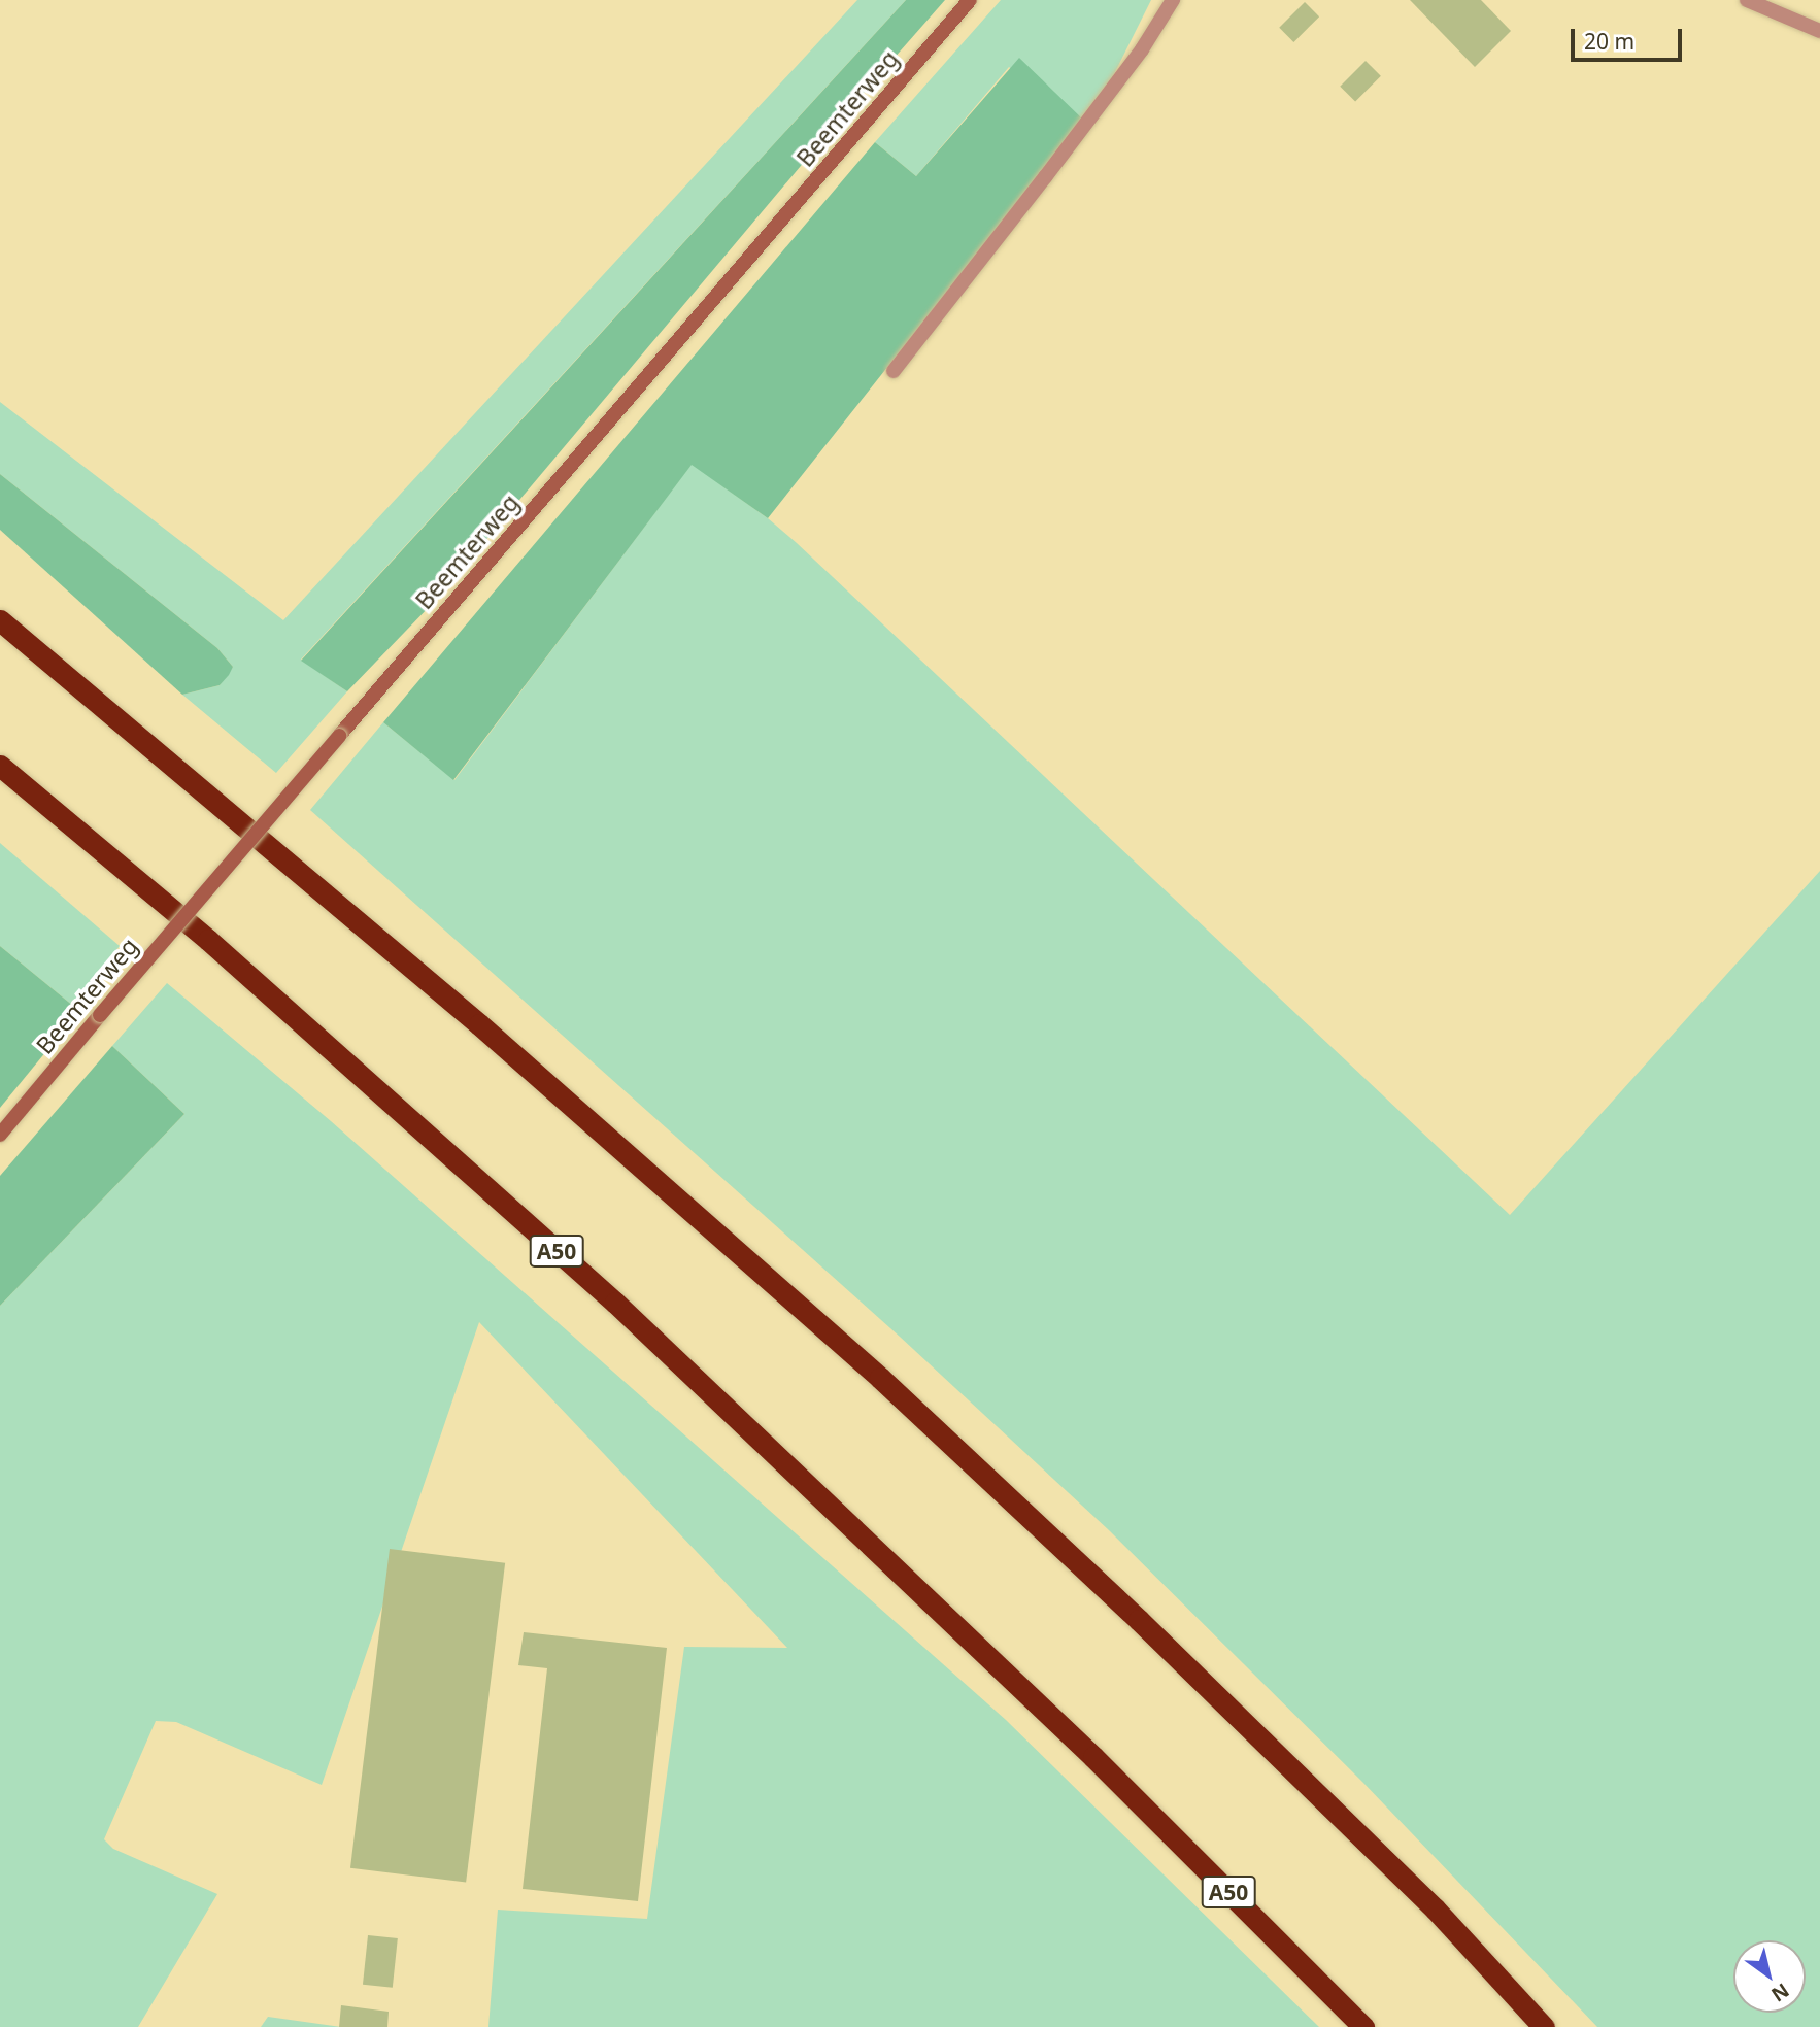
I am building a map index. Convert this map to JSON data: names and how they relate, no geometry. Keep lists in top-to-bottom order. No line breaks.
{"streets":{"highway":["A50"],"street":["Beemterweg"]},"scale_bar":"20 m","north":"bottom right"}
